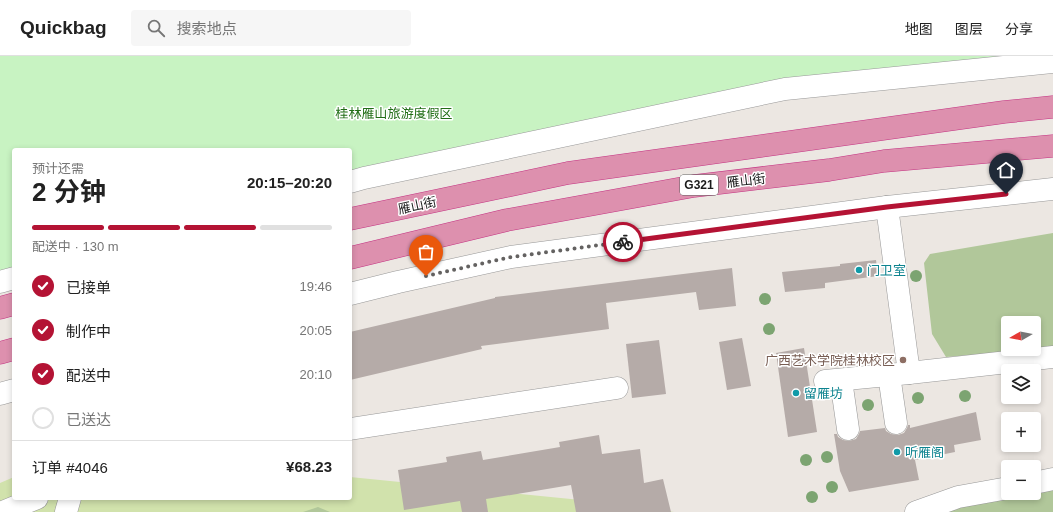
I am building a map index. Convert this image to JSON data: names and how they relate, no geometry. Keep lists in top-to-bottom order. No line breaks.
{"streets":{"highway":["雁山街","G321"]},"parks":["桂林雁山旅游度假区"],"places":["门卫室","广西艺术学院桂林校区","留雁坊","听雁阁"],"north":"left","page":{"header":"Quickbag","search":"搜索地点","nav":["地图","图层","分享"],"heading":["2 分钟","预计还需","20:15–20:20"],"panel":["订单 #4046","¥68.23"],"bar":"配送中 · 130 m","list":[["已接单","19:46"],["制作中","20:05"],["配送中","20:10"],"已送达"],"map_buttons":["+","−"]}}
